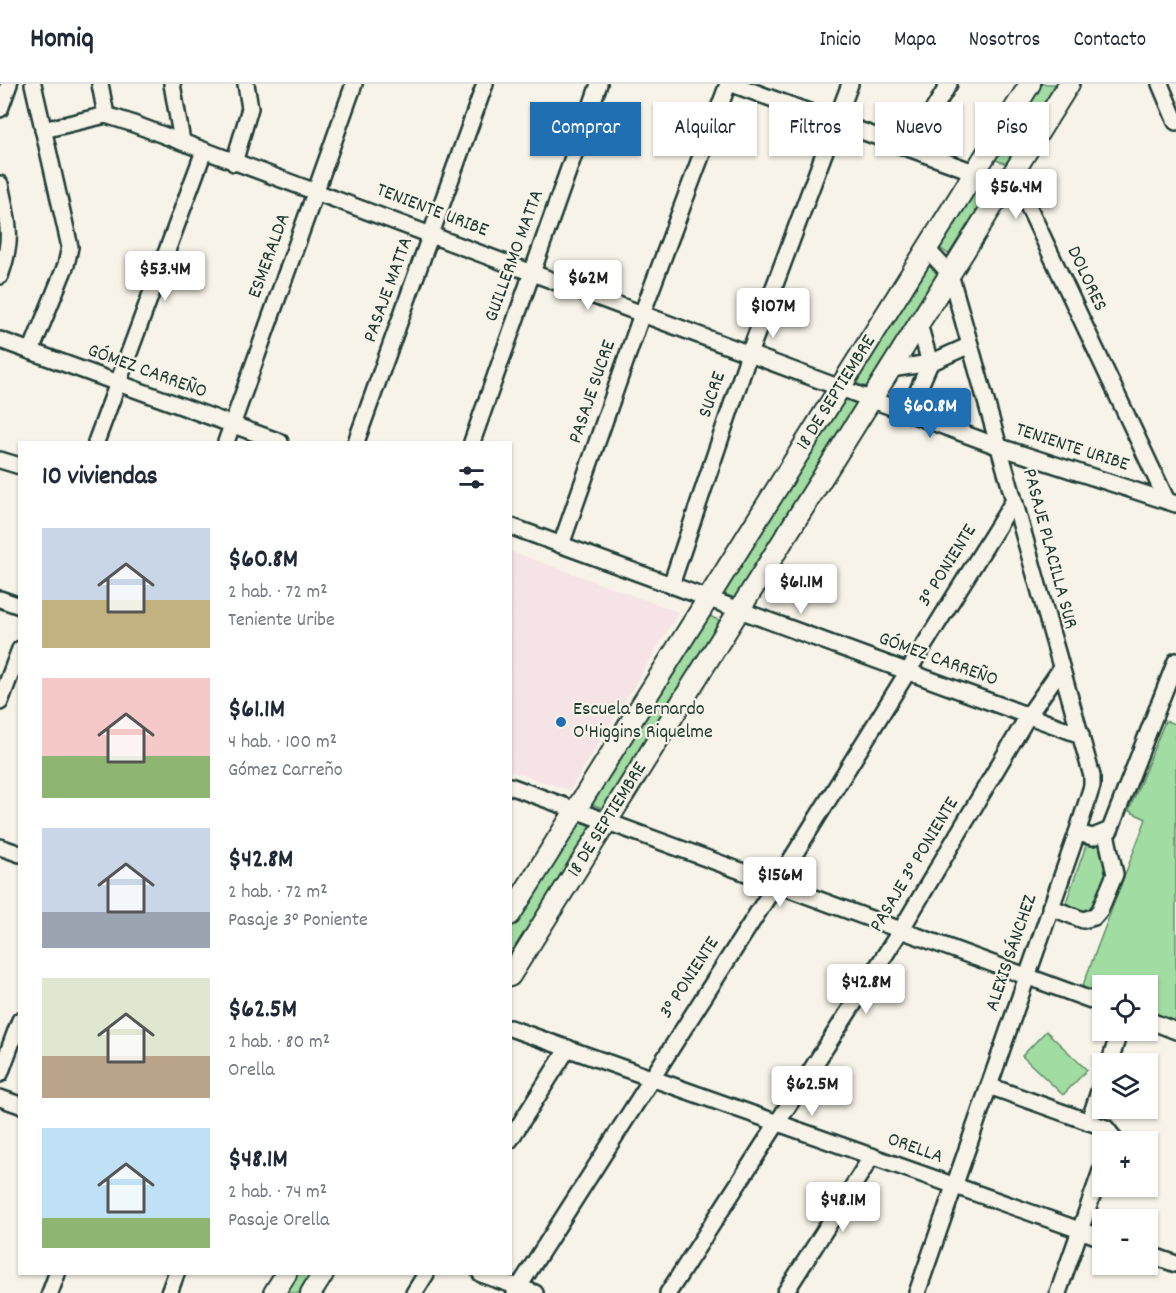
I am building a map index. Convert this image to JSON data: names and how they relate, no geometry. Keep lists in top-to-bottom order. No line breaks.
{"streets":{"main road":["18 DE SEPTIEMBRE"],"street":["TENIENTE URIBE","ESMERALDA","GUILLERMO MATTA","DOLORES","PASAJE MATTA","GÓMEZ CARREÑO","PASAJE SUCRE","SUCRE","PASAJE PLACILLA SUR","3° PONIENTE","PASAJE 3° PONIENTE","ALEXIS SÁNCHEZ","ORELLA"]},"crossings":[["TENIENTE URIBE","ESMERALDA"],["TENIENTE URIBE","GUILLERMO MATTA"],["TENIENTE URIBE","DOLORES"],["TENIENTE URIBE","PASAJE MATTA"],["TENIENTE URIBE","PASAJE SUCRE"],["TENIENTE URIBE","18 DE SEPTIEMBRE"],["TENIENTE URIBE","SUCRE"],["TENIENTE URIBE","PASAJE PLACILLA SUR"],["ESMERALDA","GÓMEZ CARREÑO"],["DOLORES","PASAJE SUCRE"],["DOLORES","18 DE SEPTIEMBRE"],["GÓMEZ CARREÑO","PASAJE SUCRE"],["GÓMEZ CARREÑO","18 DE SEPTIEMBRE"],["GÓMEZ CARREÑO","SUCRE"],["GÓMEZ CARREÑO","PASAJE PLACILLA SUR"],["GÓMEZ CARREÑO","3° PONIENTE"],["GÓMEZ CARREÑO","PASAJE 3° PONIENTE"],["18 DE SEPTIEMBRE","PASAJE PLACILLA SUR"],["PASAJE PLACILLA SUR","3° PONIENTE"],["PASAJE PLACILLA SUR","PASAJE 3° PONIENTE"],["PASAJE PLACILLA SUR","ALEXIS SÁNCHEZ"],["3° PONIENTE","ORELLA"],["PASAJE 3° PONIENTE","ORELLA"],["ALEXIS SÁNCHEZ","ORELLA"]],"places":["Escuela Bernardo O'Higgins Riquelme"],"page":{"header":"Homiq","nav":["Inicio","Mapa","Nosotros","Contacto"],"chip":["Comprar","Alquilar","Filtros","Nuevo","Piso"],"price":["$56.4M","$53.4M","$62M","$107M","$60.8M","$61.1M","$156M","$42.8M","$62.5M","$48.1M"],"heading":"10 viviendas","list":[{"name":"$60.8M","note":"2 hab. · 72 m² · Teniente Uribe"},{"name":"$61.1M","note":"4 hab. · 100 m² · Gómez Carreño"},{"name":"$42.8M","note":"2 hab. · 72 m² · Pasaje 3° Poniente"},{"name":"$62.5M","note":"2 hab. · 80 m² · Orella"},{"name":"$48.1M","note":"2 hab. · 74 m² · Pasaje Orella"}],"map_buttons":["+","−"]}}
